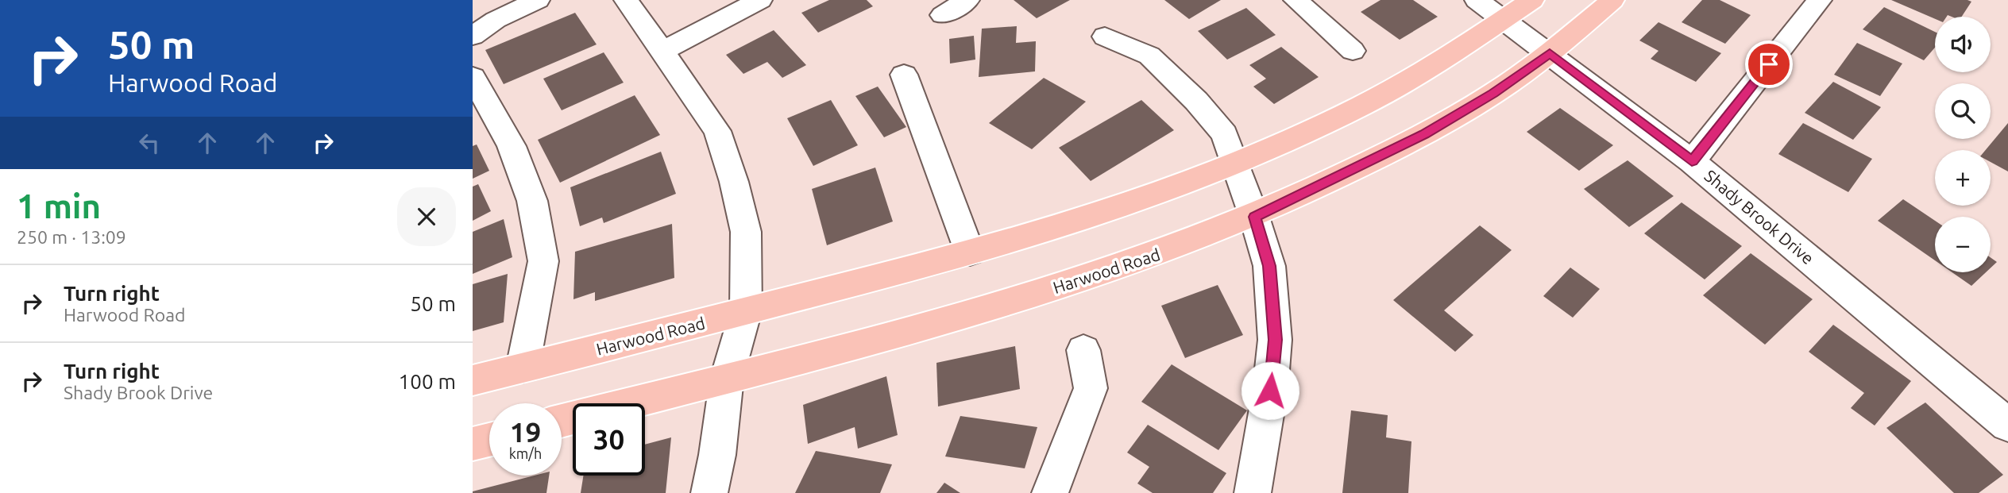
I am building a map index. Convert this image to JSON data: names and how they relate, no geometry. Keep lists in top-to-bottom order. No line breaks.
{"streets":{"main road":["Harwood Road"],"street":["Shady Brook Drive"]},"crossings":[["Shady Brook Drive","Harwood Road"]],"page":{"turn":["50 m","Harwood Road"],"map_buttons":["+","−"],"heading":["1 min","250 m · 13:09"],"list":[{"name":"Turn right","note":"Harwood Road","value":"50 m"},{"name":"Turn right","note":"Shady Brook Drive","value":"100 m"}],"speed":"19 km/h","limit":"30"}}
